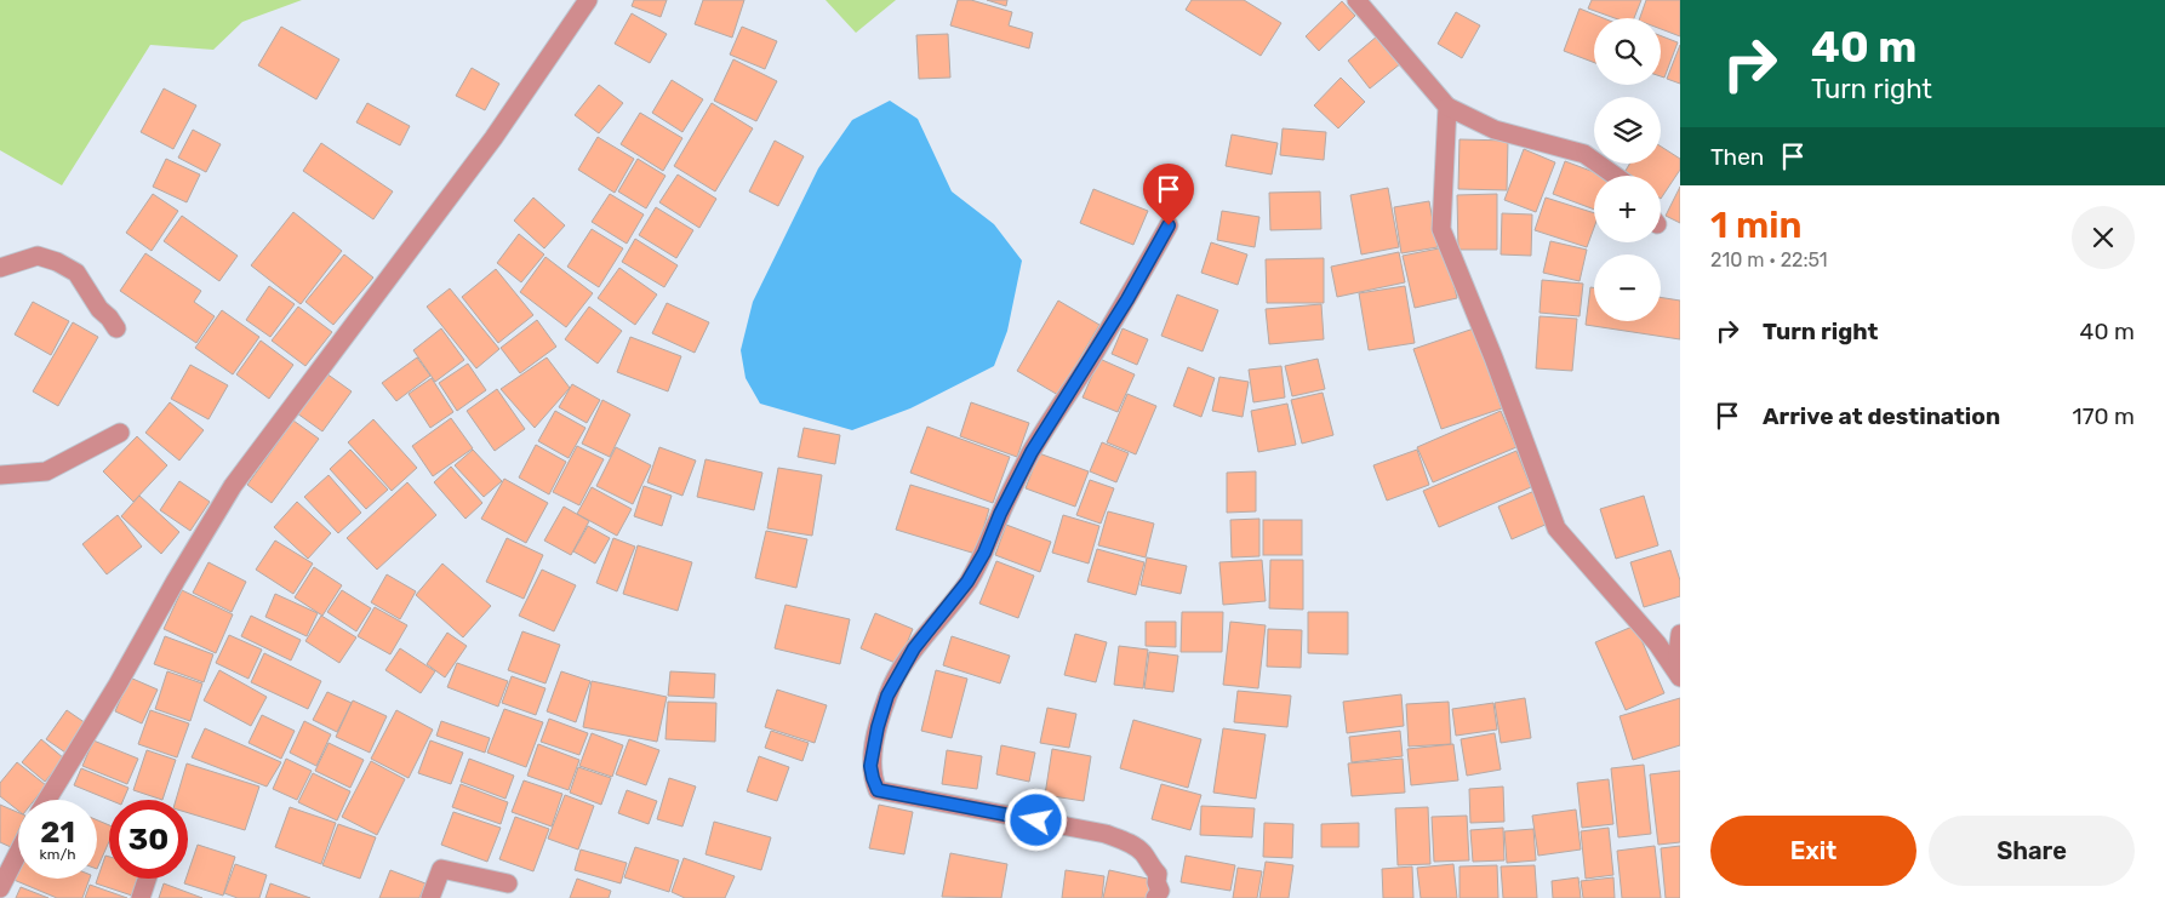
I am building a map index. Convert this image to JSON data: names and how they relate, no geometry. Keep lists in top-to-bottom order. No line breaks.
{"page":{"turn":["40 m","Turn right"],"map_buttons":["+","−"],"then":"Then","heading":["1 min","210 m · 22:51"],"list":[{"name":"Turn right","value":"40 m"},{"name":"Arrive at destination","value":"170 m"}],"speed":"21 km/h","limit":"30","buttons":["Exit","Share"]}}
